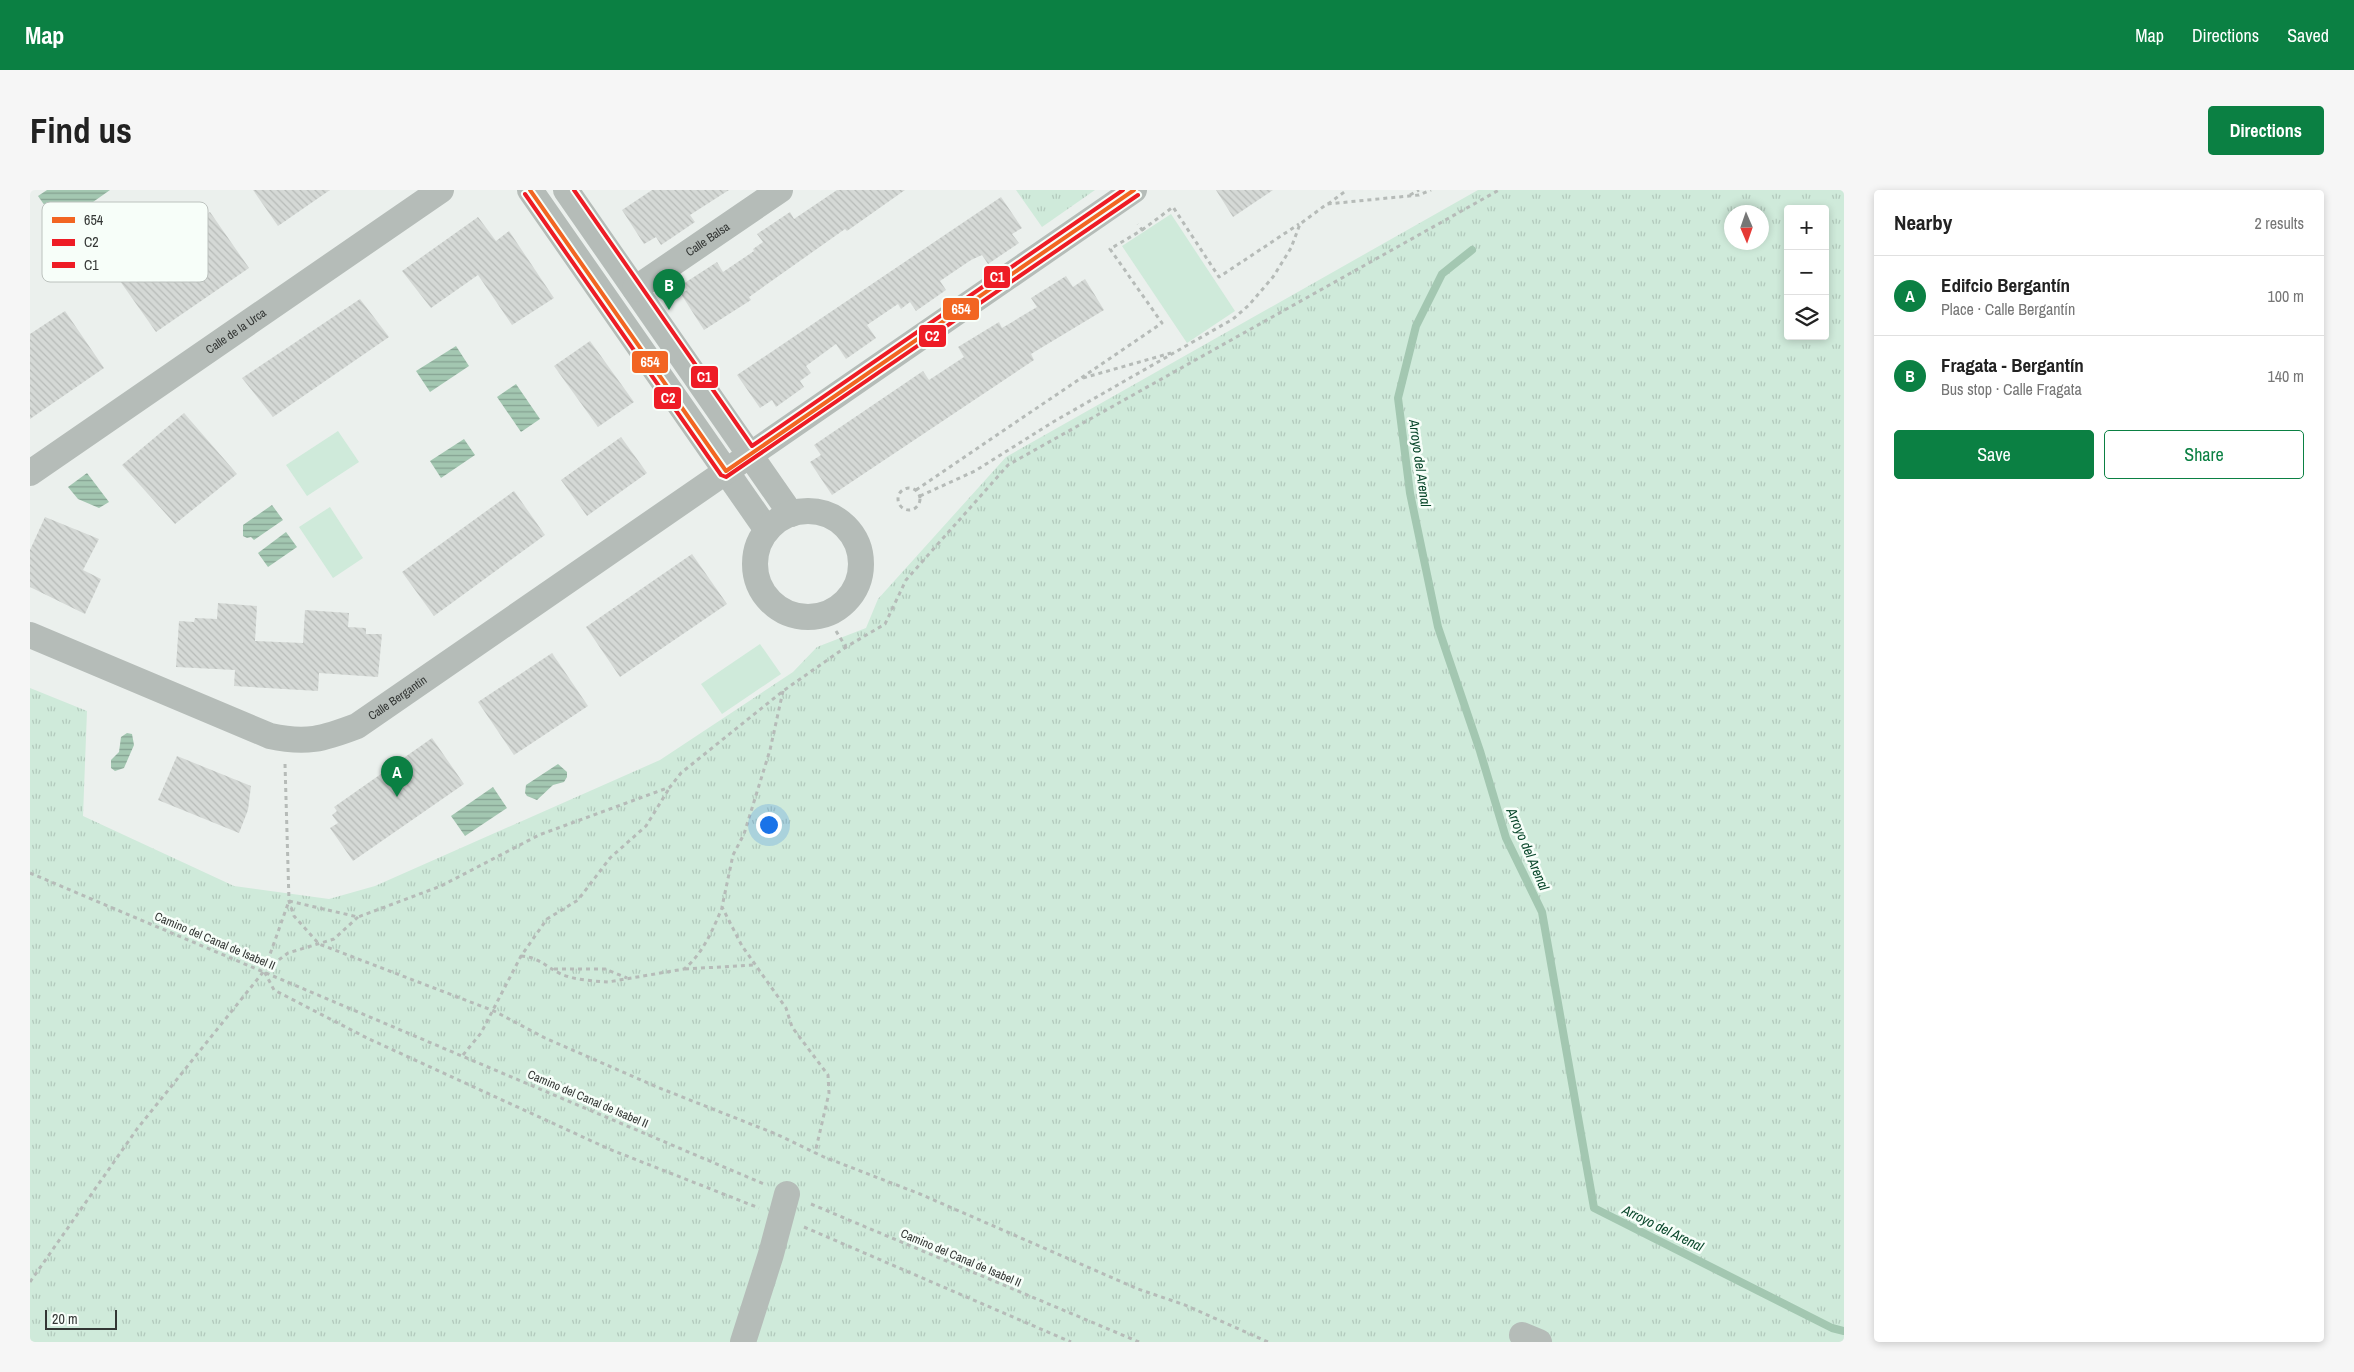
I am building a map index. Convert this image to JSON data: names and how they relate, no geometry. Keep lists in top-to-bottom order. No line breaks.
{"streets":{"street":["Calle Balsa","Calle de la Urca","Calle Bergantín"],"path":["Camino del Canal de Isabel II"]},"water":["Arroyo del Arenal"],"lines":["transit line 654","transit line C1","transit line C2"],"legend":["654","C2","C1"],"scale_bar":"20 m","north":"bottom","page":{"header":"Map","nav":["Map","Directions","Saved"],"buttons":["Directions",["Save","Share"]],"title":"Find us","heading":["Nearby","2 results"],"map_buttons":["+","−"],"list":[{"mark":"A","name":"Edifcio Bergantín","note":"Place · Calle Bergantín","value":"100 m"},{"mark":"B","name":"Fragata - Bergantín","note":"Bus stop · Calle Fragata","value":"140 m"}],"pins":["B","A"],"scale":"20 m"}}
